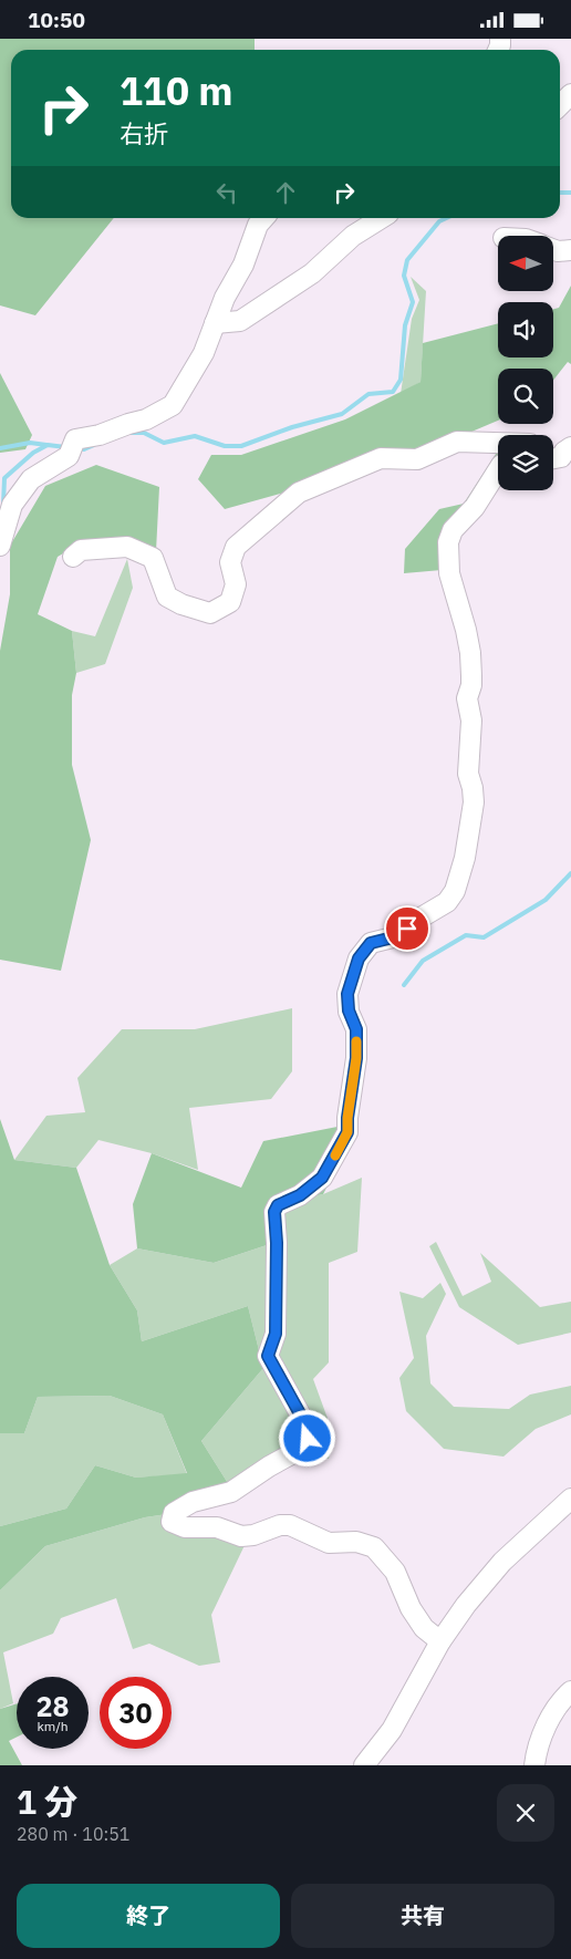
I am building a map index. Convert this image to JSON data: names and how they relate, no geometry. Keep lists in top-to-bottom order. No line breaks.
{"north":"left","page":{"status":"10:50","turn":["110 m","右折"],"speed":"28 km/h","limit":"30","heading":["1 分","280 m · 10:51"],"buttons":["終了","共有"]}}
